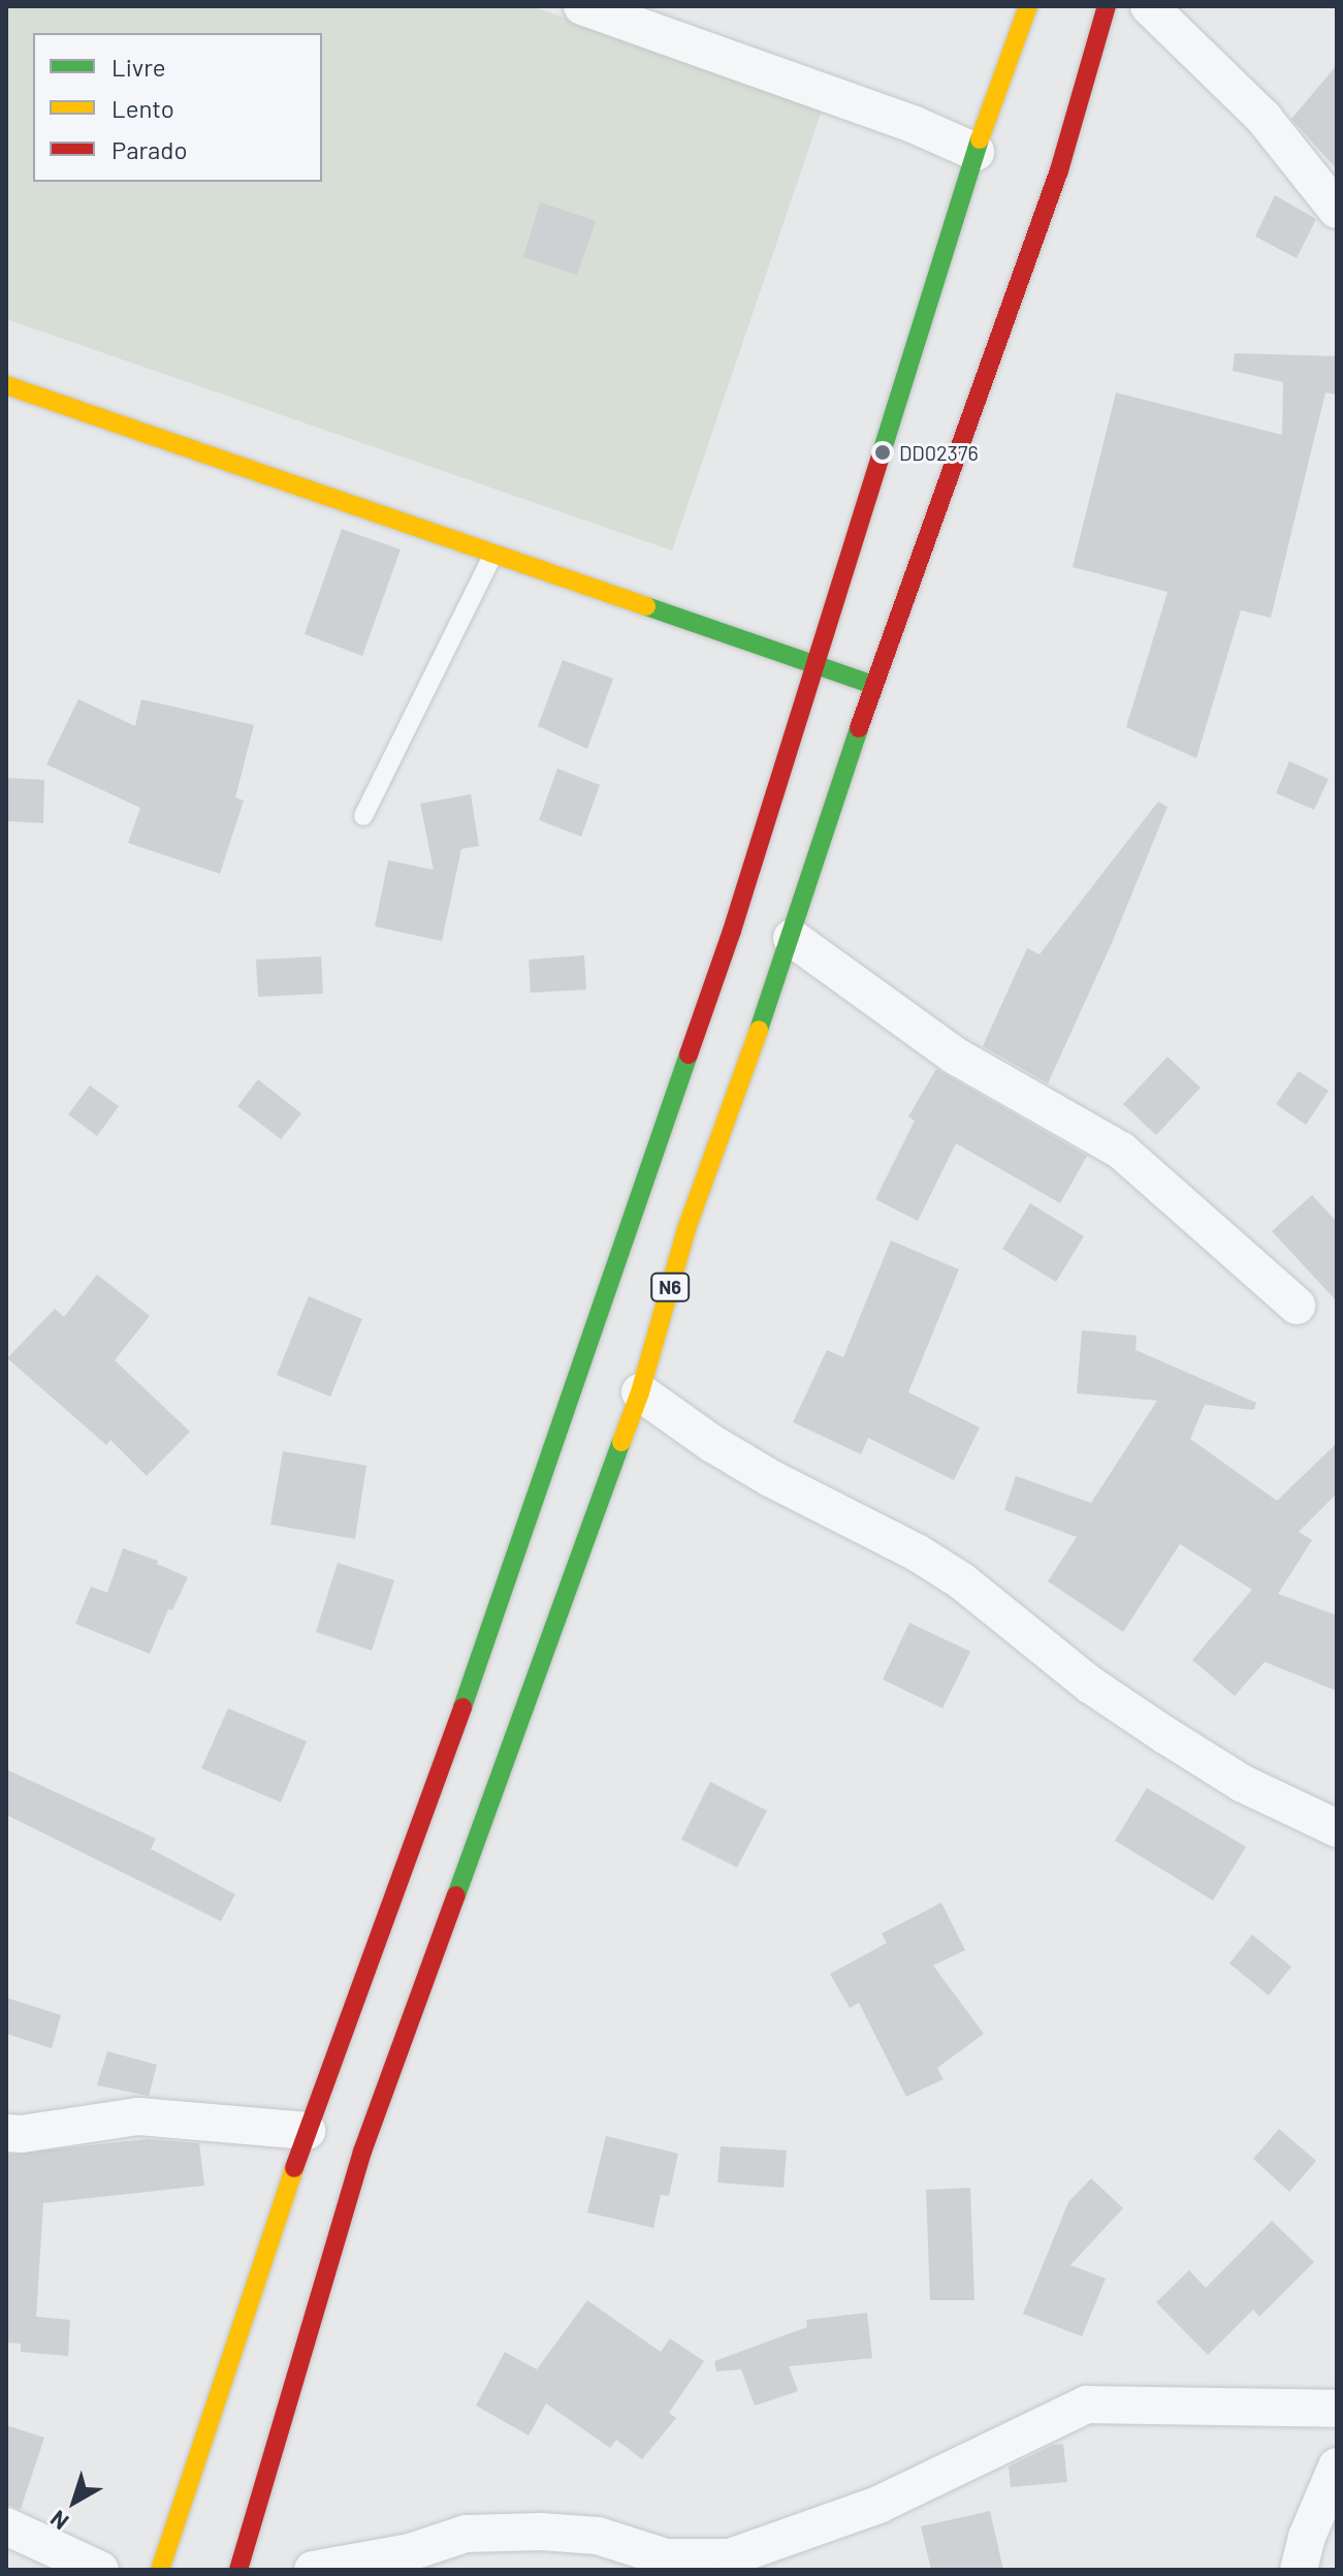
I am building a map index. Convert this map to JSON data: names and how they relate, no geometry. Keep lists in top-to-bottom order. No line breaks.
{"streets":{"main road":["N6"]},"places":["DD02376"],"legend":["Livre","Lento","Parado"],"north":"bottom left"}
